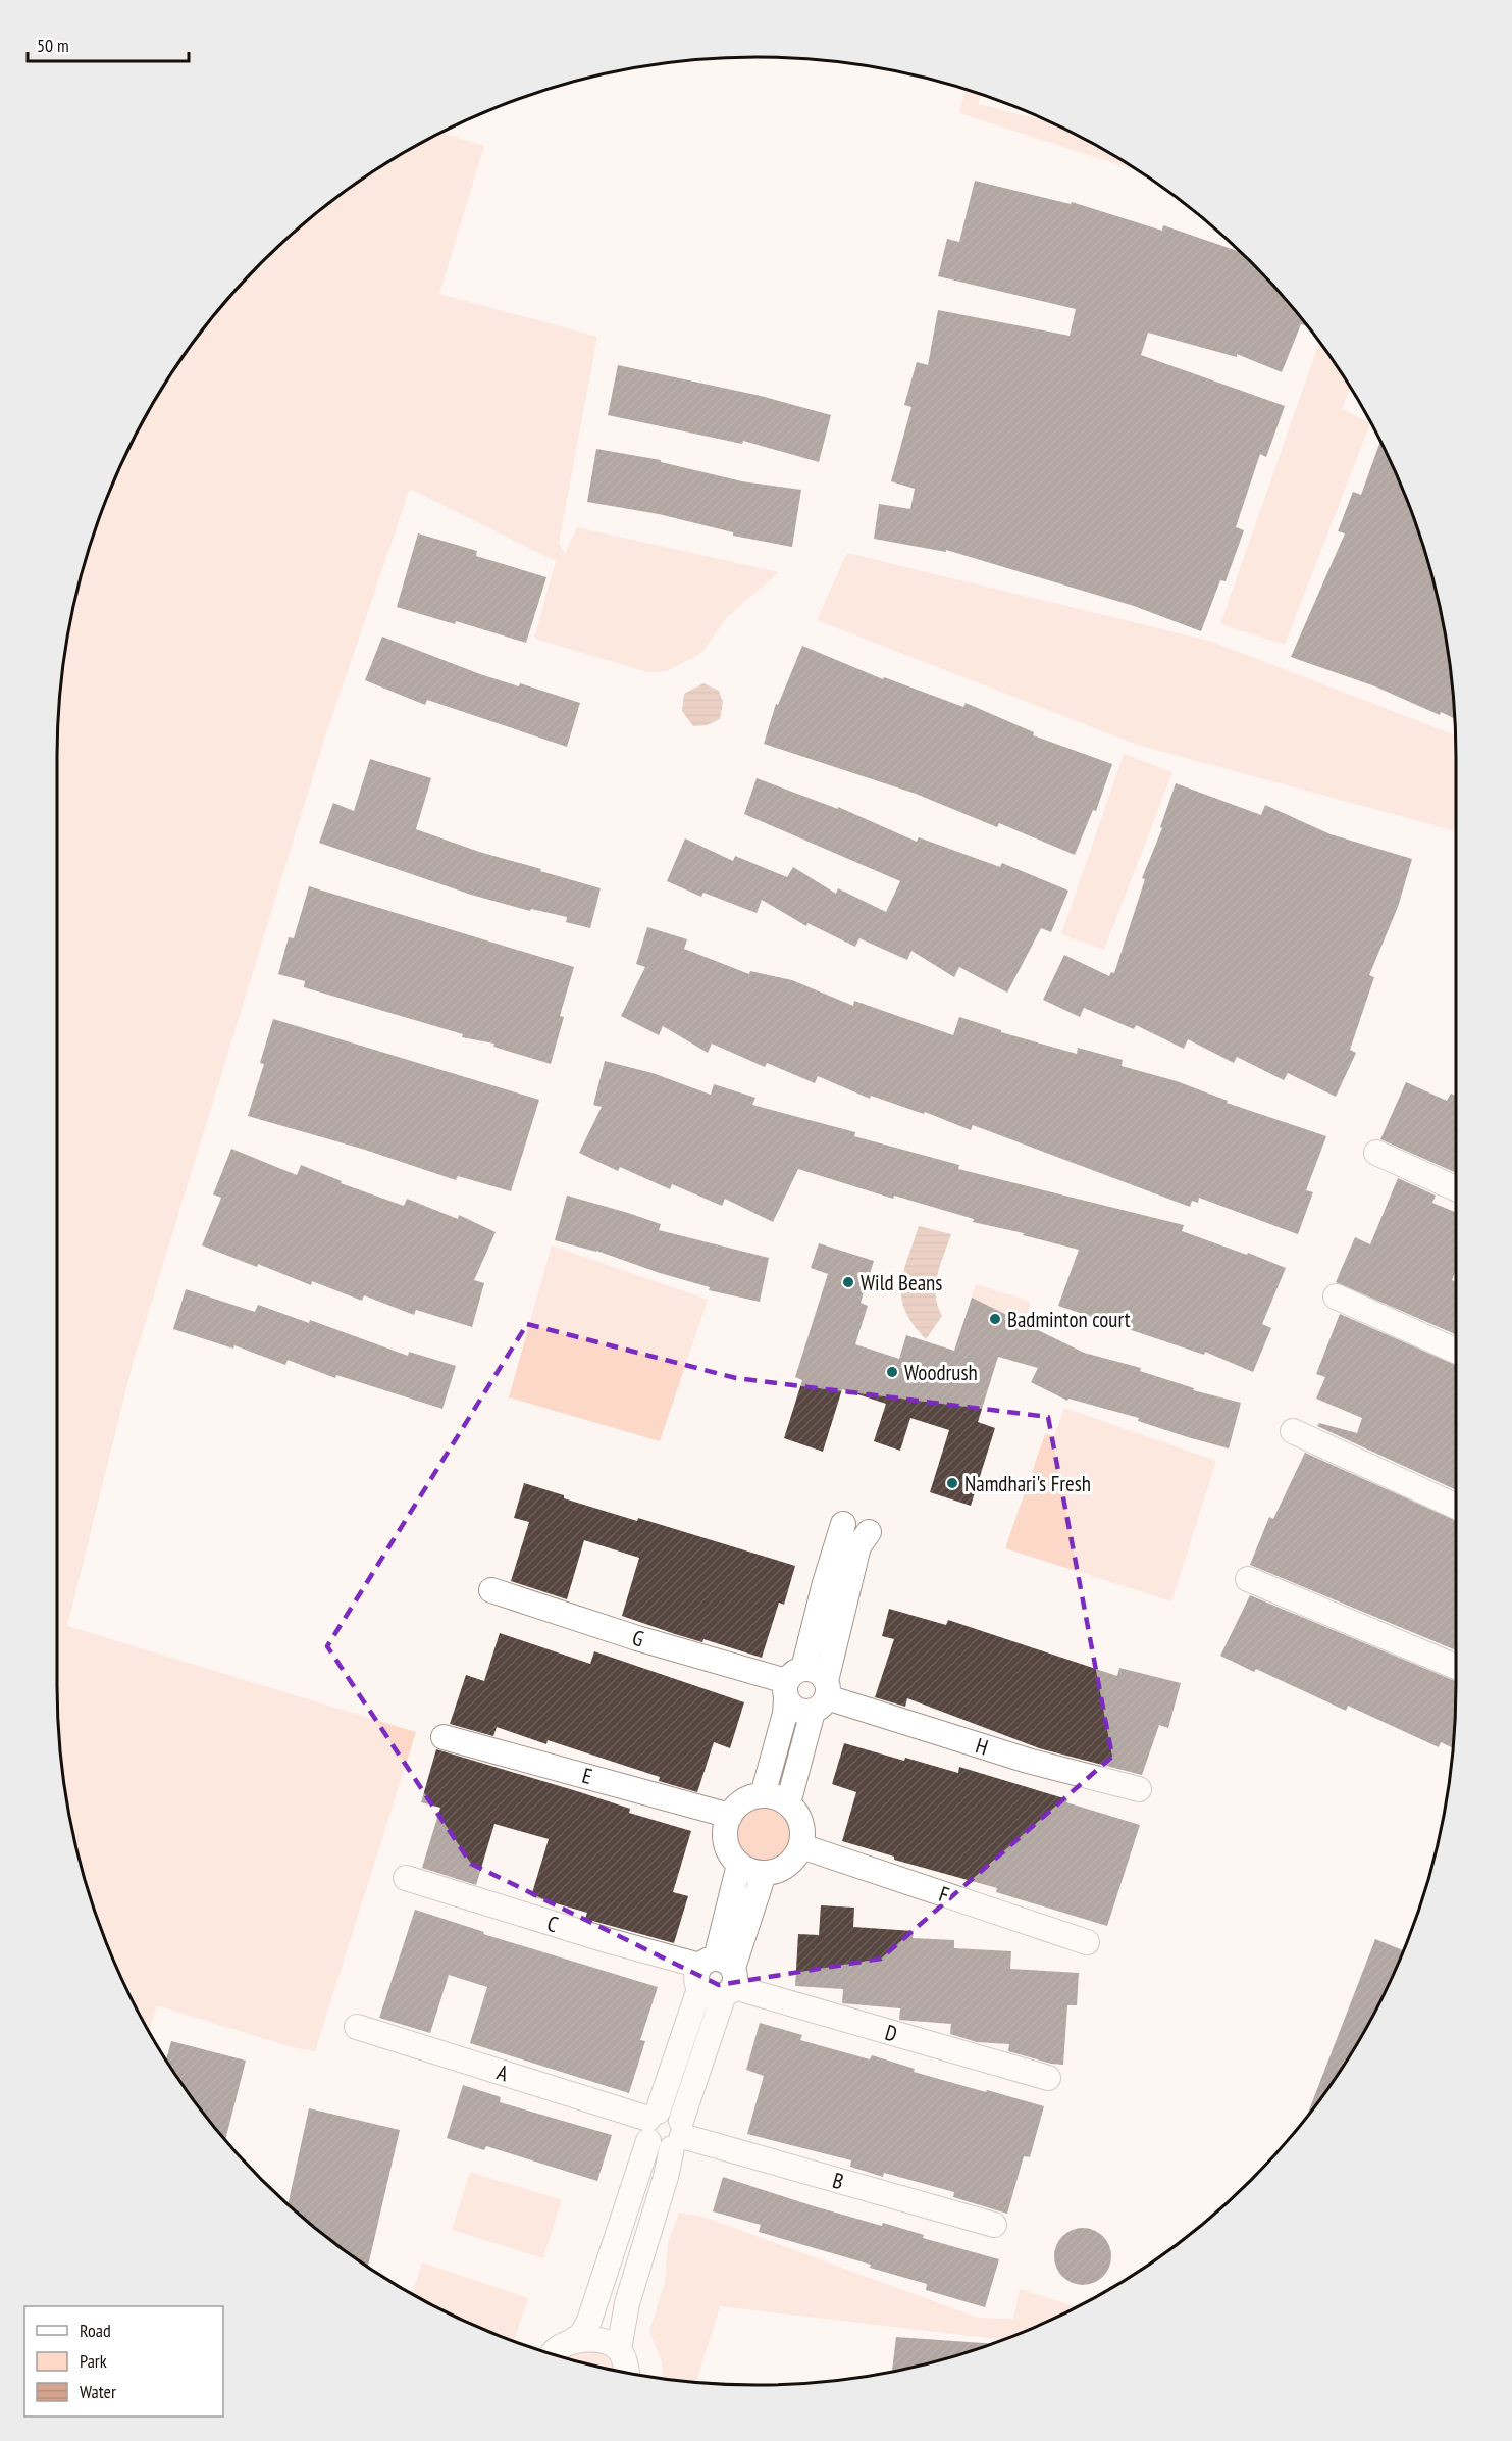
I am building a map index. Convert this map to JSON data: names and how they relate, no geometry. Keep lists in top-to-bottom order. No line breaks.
{"streets":{"street":["G","H","E","F","C","D","A","B"]},"crossings":[["E","F"],["C","D"],["A","B"]],"places":["Wild Beans","Badminton court","Woodrush","Namdhari's Fresh"],"legend":["Road","Park","Water"],"scale_bar":"50 m"}
